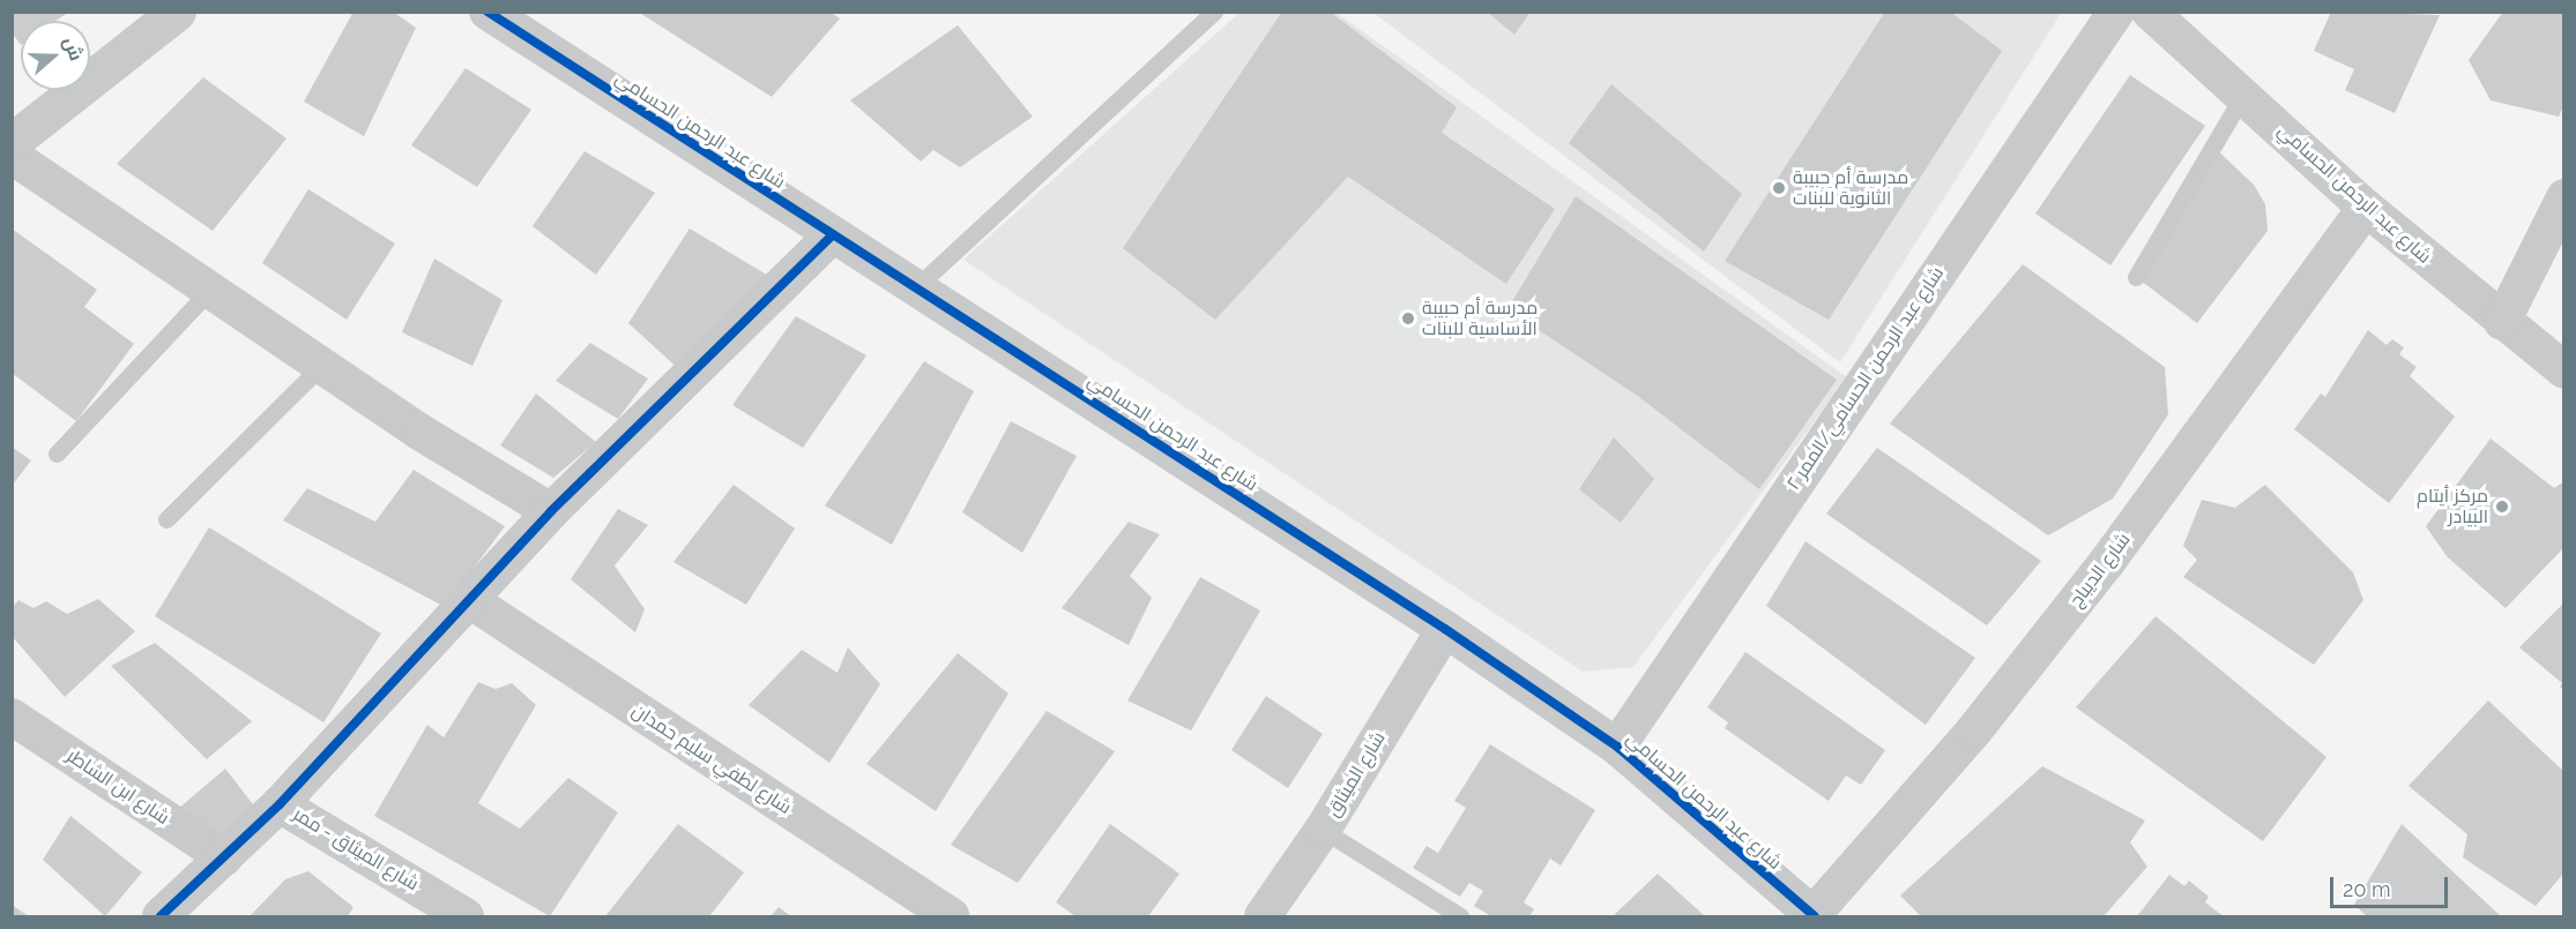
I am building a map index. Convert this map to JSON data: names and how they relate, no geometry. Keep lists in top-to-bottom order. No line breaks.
{"streets":{"street":["شارع عبد الرحمن الحسامي","شارع عبد الرحمن الحسامي/الممر ٢","شارع الديباج","شارع لطفي سليم حمدان","شارع الميثاق","شارع ابن الشاطر","شارع الميثاق - ممر"]},"crossings":[["شارع عبد الرحمن الحسامي","شارع عبد الرحمن الحسامي/الممر ٢"],["شارع عبد الرحمن الحسامي","شارع الديباج"],["شارع عبد الرحمن الحسامي","شارع الميثاق"]],"places":["مدرسة أم حبيبة الثانوية للبنات","مدرسة أم حبيبة الأساسية للبنات","مركز أيتام البيادر"],"scale_bar":"20 m","north":"right"}
